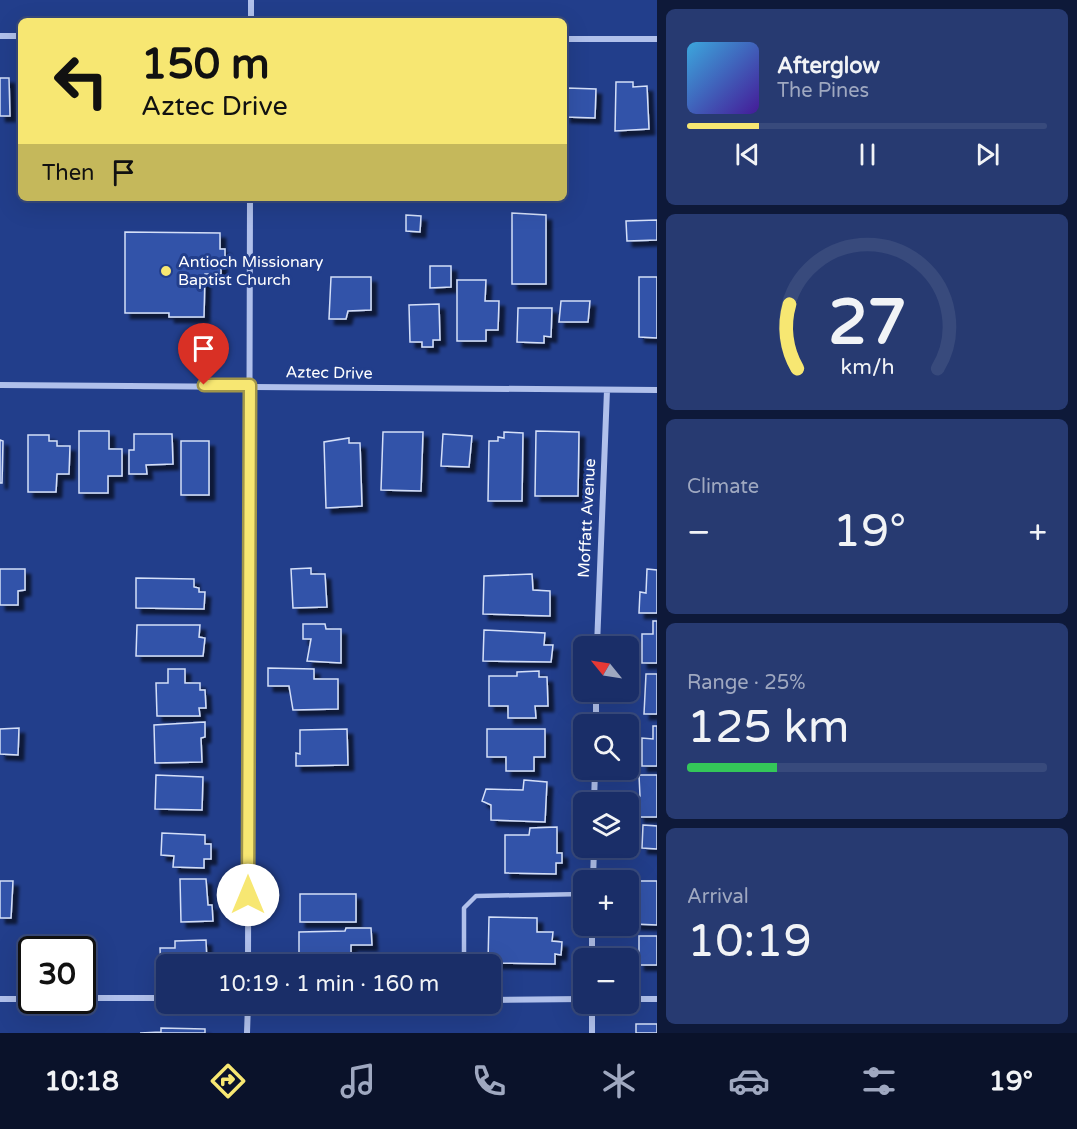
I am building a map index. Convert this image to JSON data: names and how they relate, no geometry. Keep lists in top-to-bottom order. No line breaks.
{"streets":{"street":["Aztec Drive","Moffatt Avenue"]},"crossings":[["Aztec Drive","Moffatt Avenue"]],"places":["Antioch Missionary Baptist Church"],"north":"top left","page":{"turn":["150 m","Aztec Drive"],"song":["Afterglow","The Pines"],"then":"Then","tile":["Climate",["Range · 25%","125 km"],["Arrival","10:19"]],"heat":["−","19°","+"],"map_buttons":["+","−"],"limit":"30","trip":"10:19 · 1 min · 160 m","tabs":["10:18","19°"],"gauge":["27","km/h"]}}
